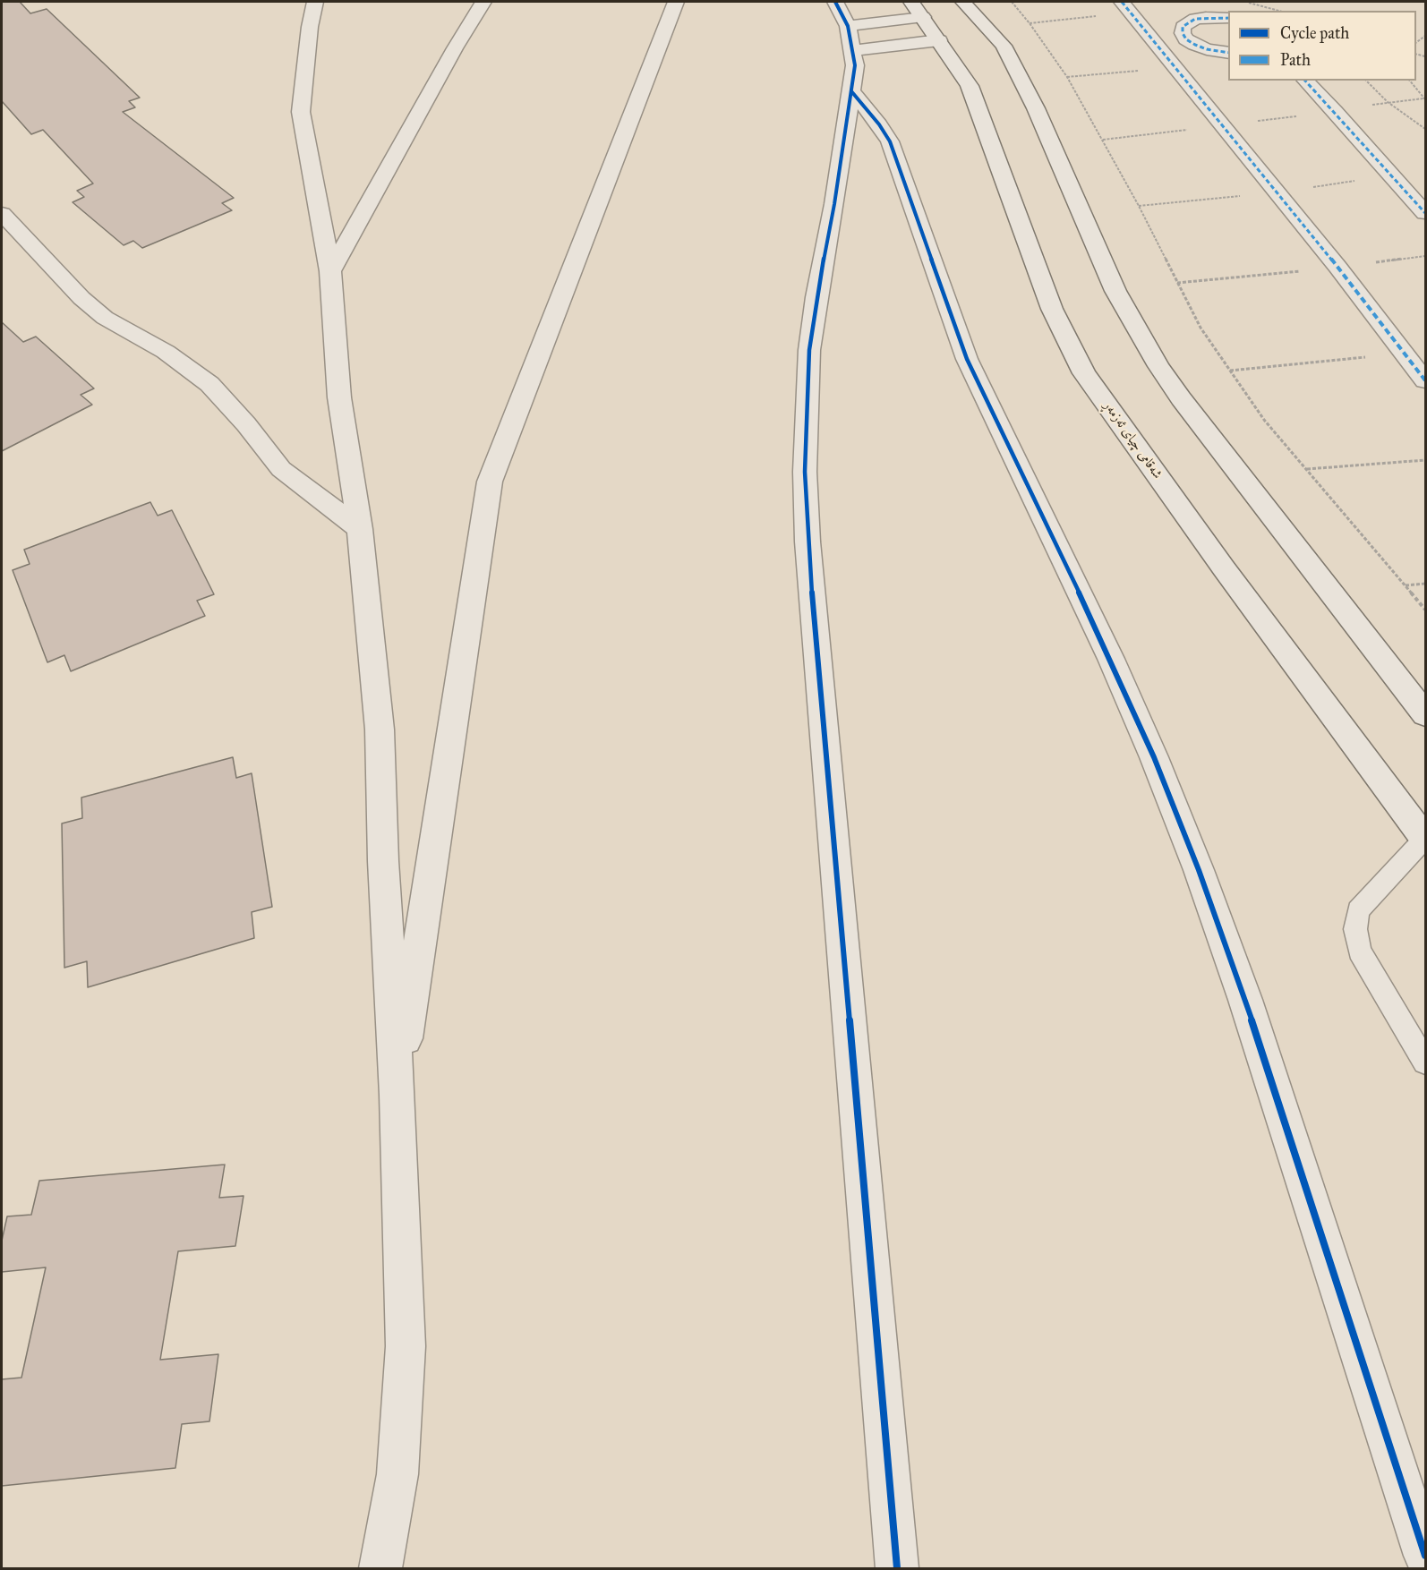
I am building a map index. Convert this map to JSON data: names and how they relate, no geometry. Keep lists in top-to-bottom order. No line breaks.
{"streets":{"street":["شەقامی چیای ئەزمەڕ"]},"legend":["Cycle path","Path"]}
